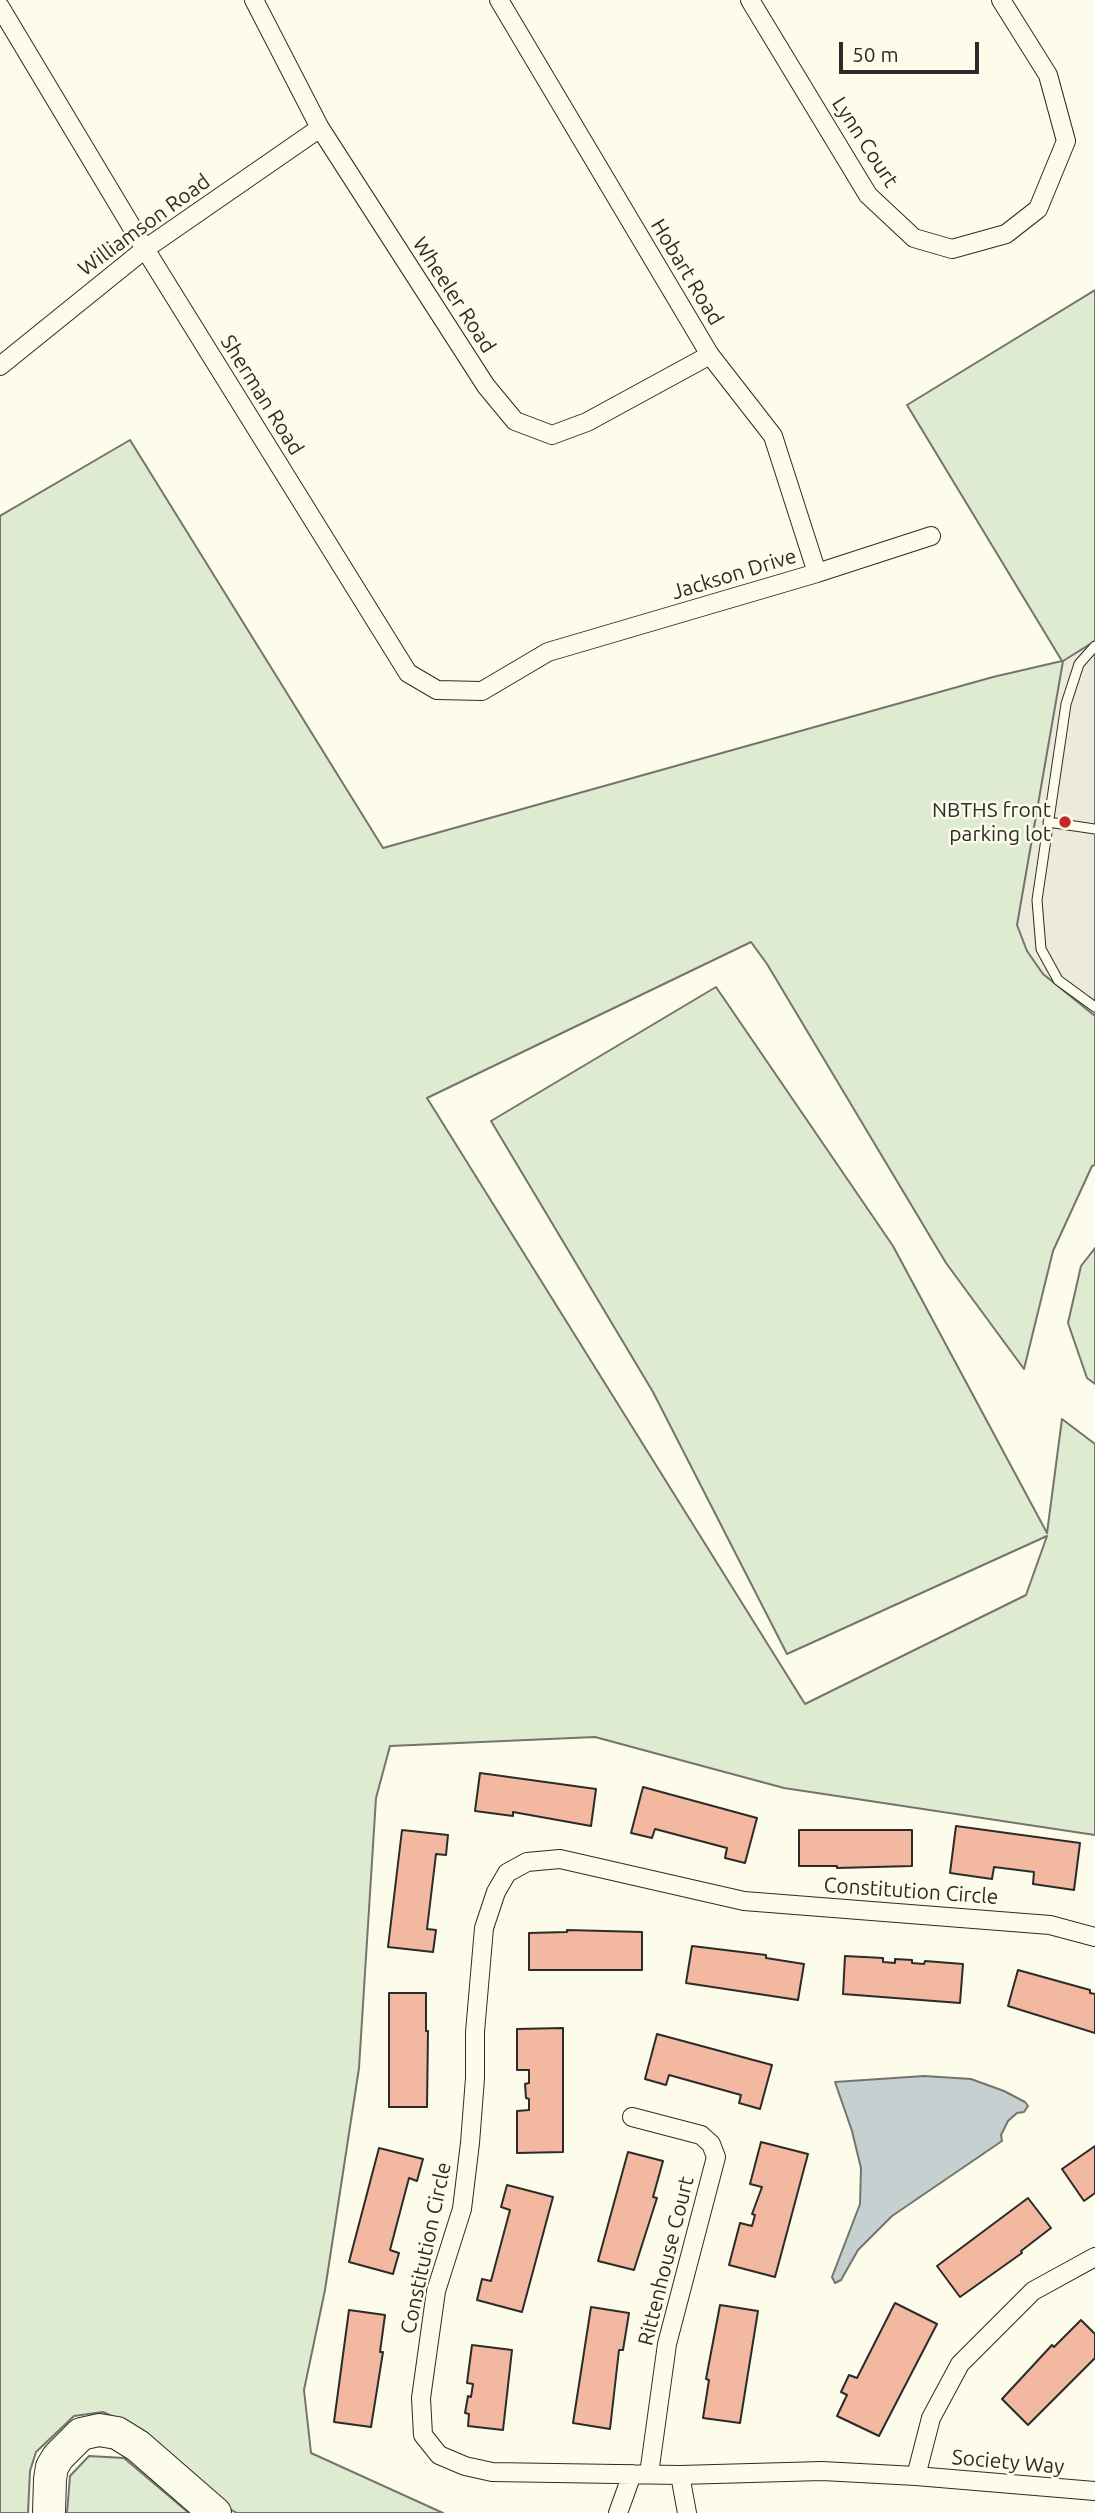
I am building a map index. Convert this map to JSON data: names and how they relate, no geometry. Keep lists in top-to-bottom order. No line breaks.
{"streets":{"street":["Lynn Court","Williamson Road","Hobart Road","Wheeler Road","Sherman Road","Jackson Drive","Constitution Circle","Rittenhouse Court","Society Way"]},"crossings":[["Williamson Road","Wheeler Road"],["Williamson Road","Sherman Road"],["Hobart Road","Wheeler Road"],["Hobart Road","Jackson Drive"],["Sherman Road","Jackson Drive"],["Constitution Circle","Rittenhouse Court"],["Constitution Circle","Society Way"]],"places":["NBTHS front parking lot"],"scale_bar":"50 m"}
